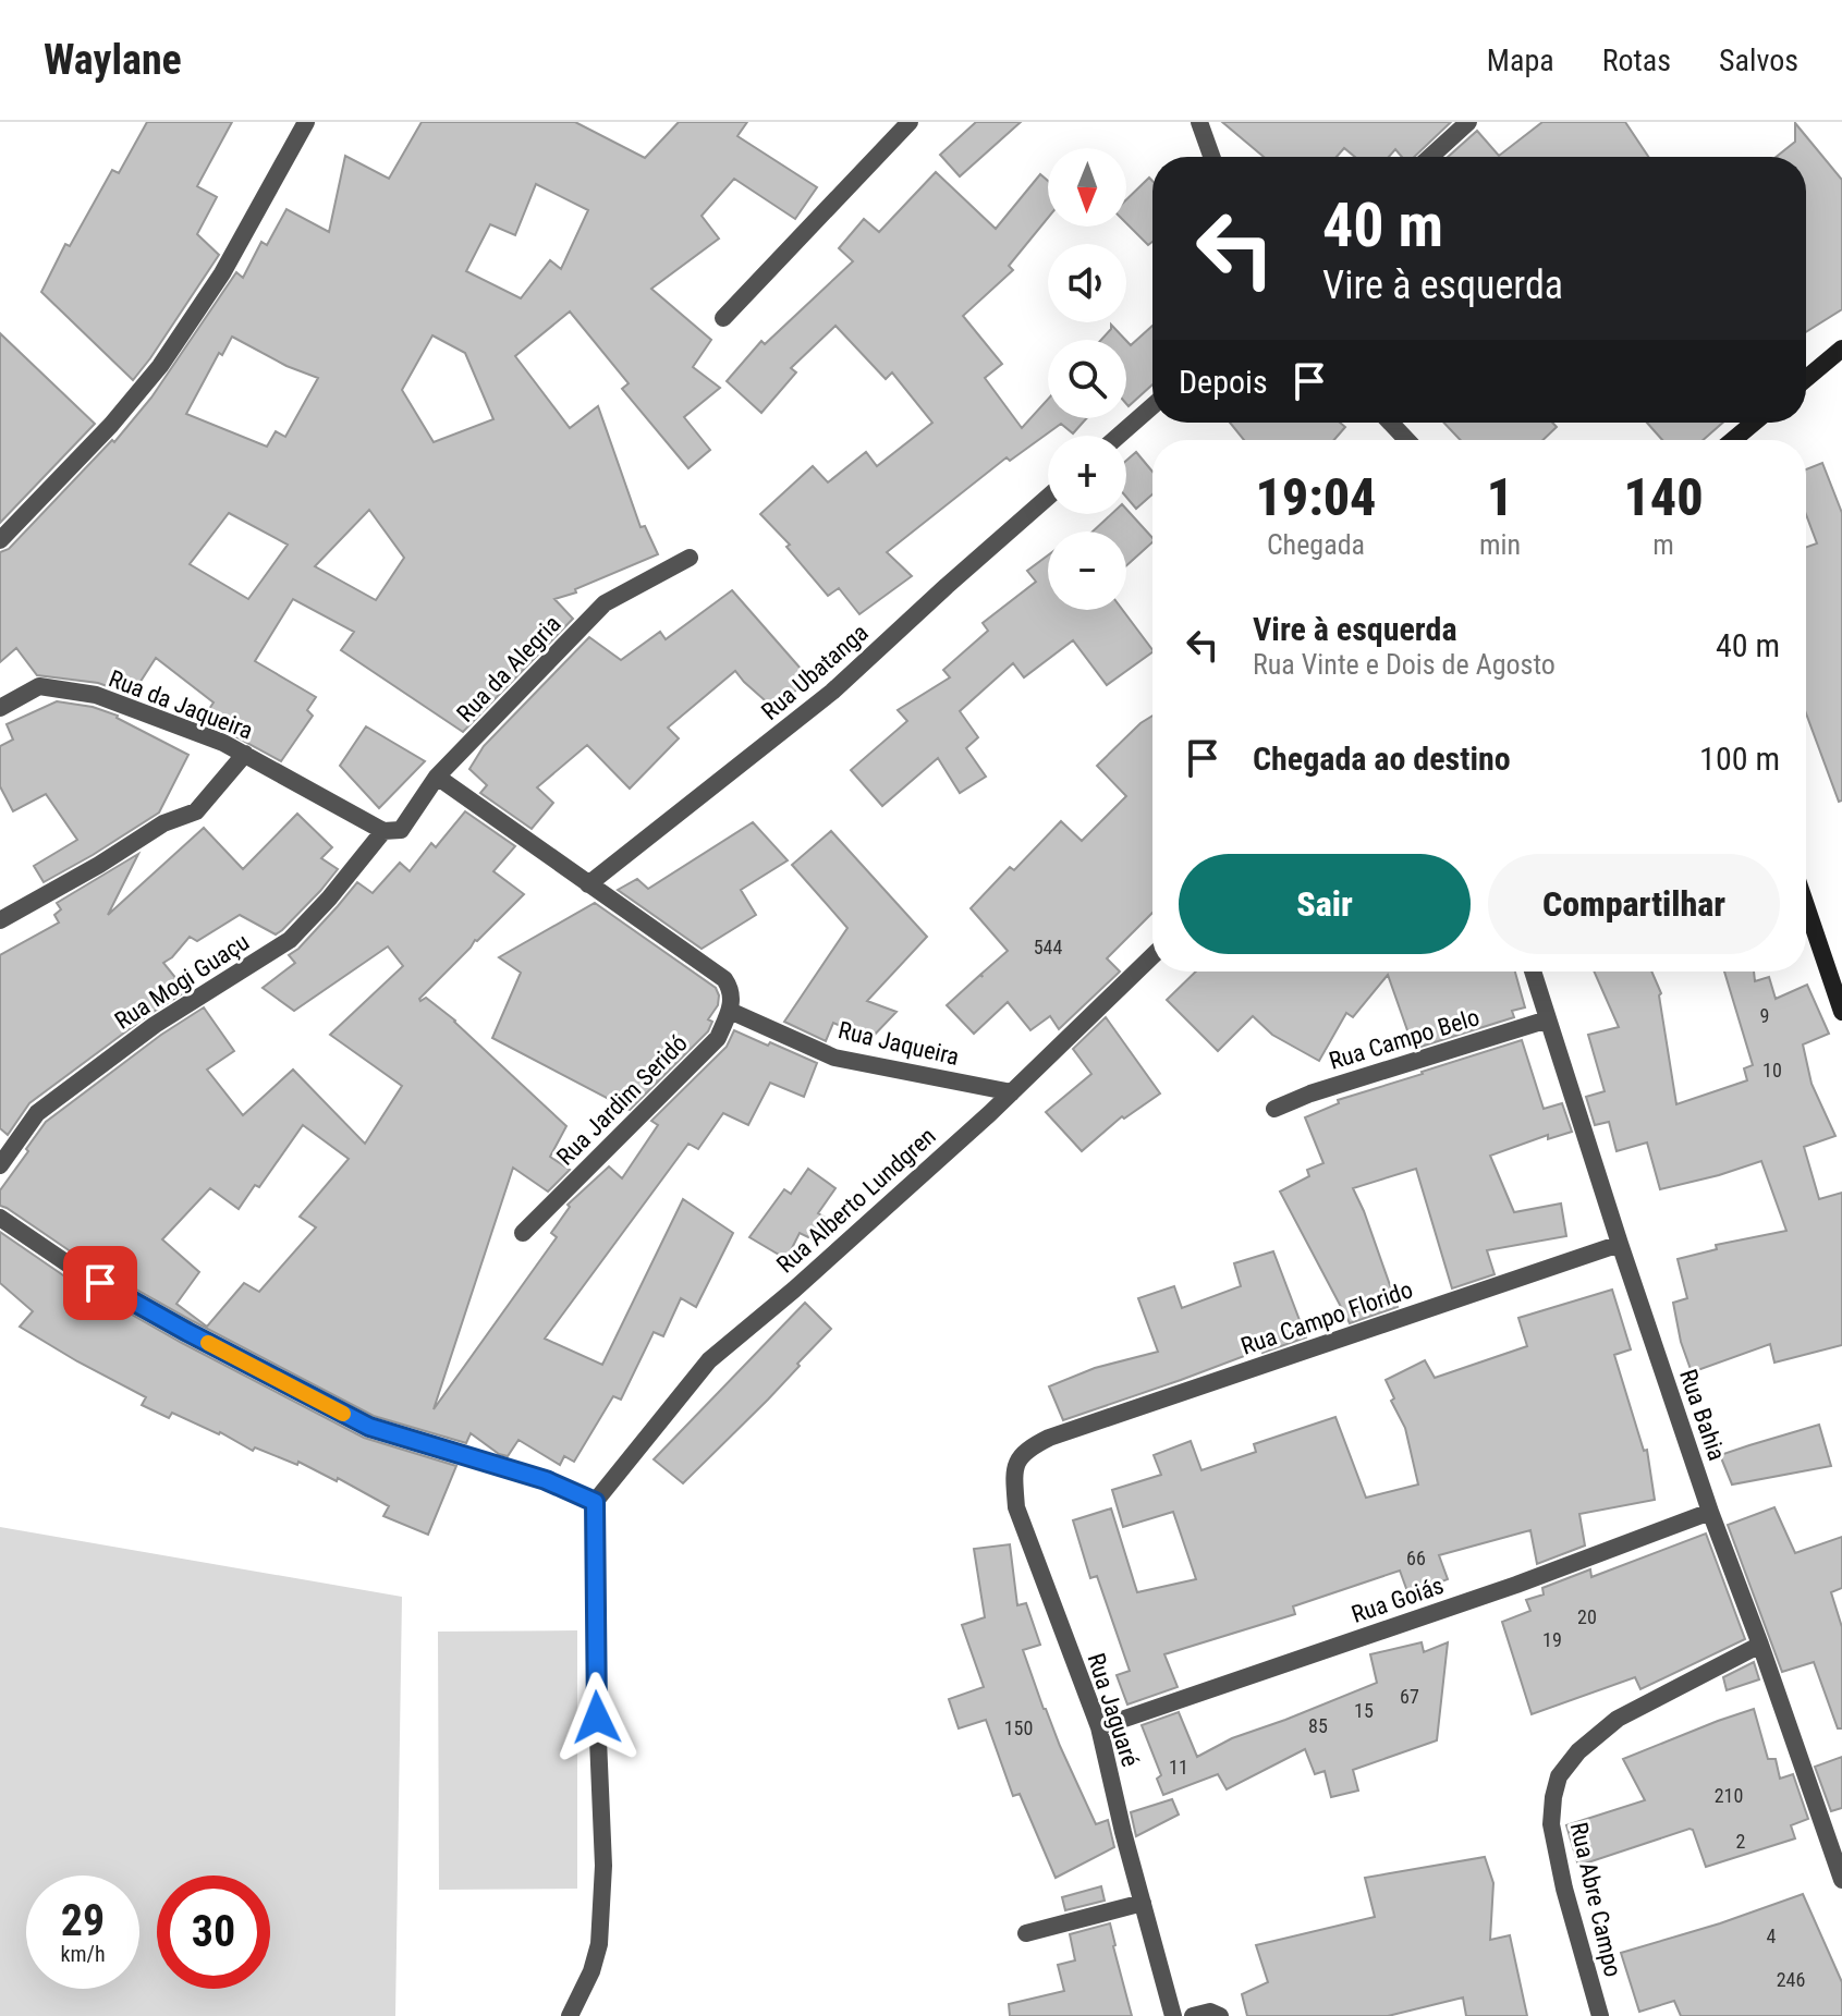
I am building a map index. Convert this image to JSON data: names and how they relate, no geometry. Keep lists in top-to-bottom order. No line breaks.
{"streets":{"street":["Rua da Alegria","Rua Ubatanga","Rua da Jaqueira","Rua Mogi Guaçu","Rua Campo Belo","Rua Jaqueira","Rua Jardim Seridó","Rua Alberto Lundgren","Rua Campo Florido","Rua Bahia","Rua Goiás","Rua Jaguaré","Rua Abre Campo"]},"crossings":[["Rua da Alegria","Rua da Jaqueira"],["Rua da Alegria","Rua Mogi Guaçu"],["Rua Ubatanga","Rua Jardim Seridó"],["Rua da Jaqueira","Rua Mogi Guaçu"],["Rua Campo Belo","Rua Bahia"],["Rua Jaqueira","Rua Jardim Seridó"],["Rua Jaqueira","Rua Alberto Lundgren"],["Rua Campo Florido","Rua Bahia"],["Rua Campo Florido","Rua Jaguaré"],["Rua Bahia","Rua Goiás"],["Rua Bahia","Rua Abre Campo"],["Rua Goiás","Rua Jaguaré"]],"house_numbers":["544","9","10","66","20","19","67","15","85","150","11","210","2","4","246"],"north":"bottom","page":{"header":"Waylane","nav":["Mapa","Rotas","Salvos"],"map_buttons":["+","−"],"turn":["40 m","Vire à esquerda"],"then":"Depois","eta":["19:04","Chegada","1","min","140","m"],"list":[{"name":"Vire à esquerda","note":"Rua Vinte e Dois de Agosto","value":"40 m"},{"name":"Chegada ao destino","value":"100 m"}],"buttons":["Sair","Compartilhar"],"speed":"29 km/h","limit":"30"}}
